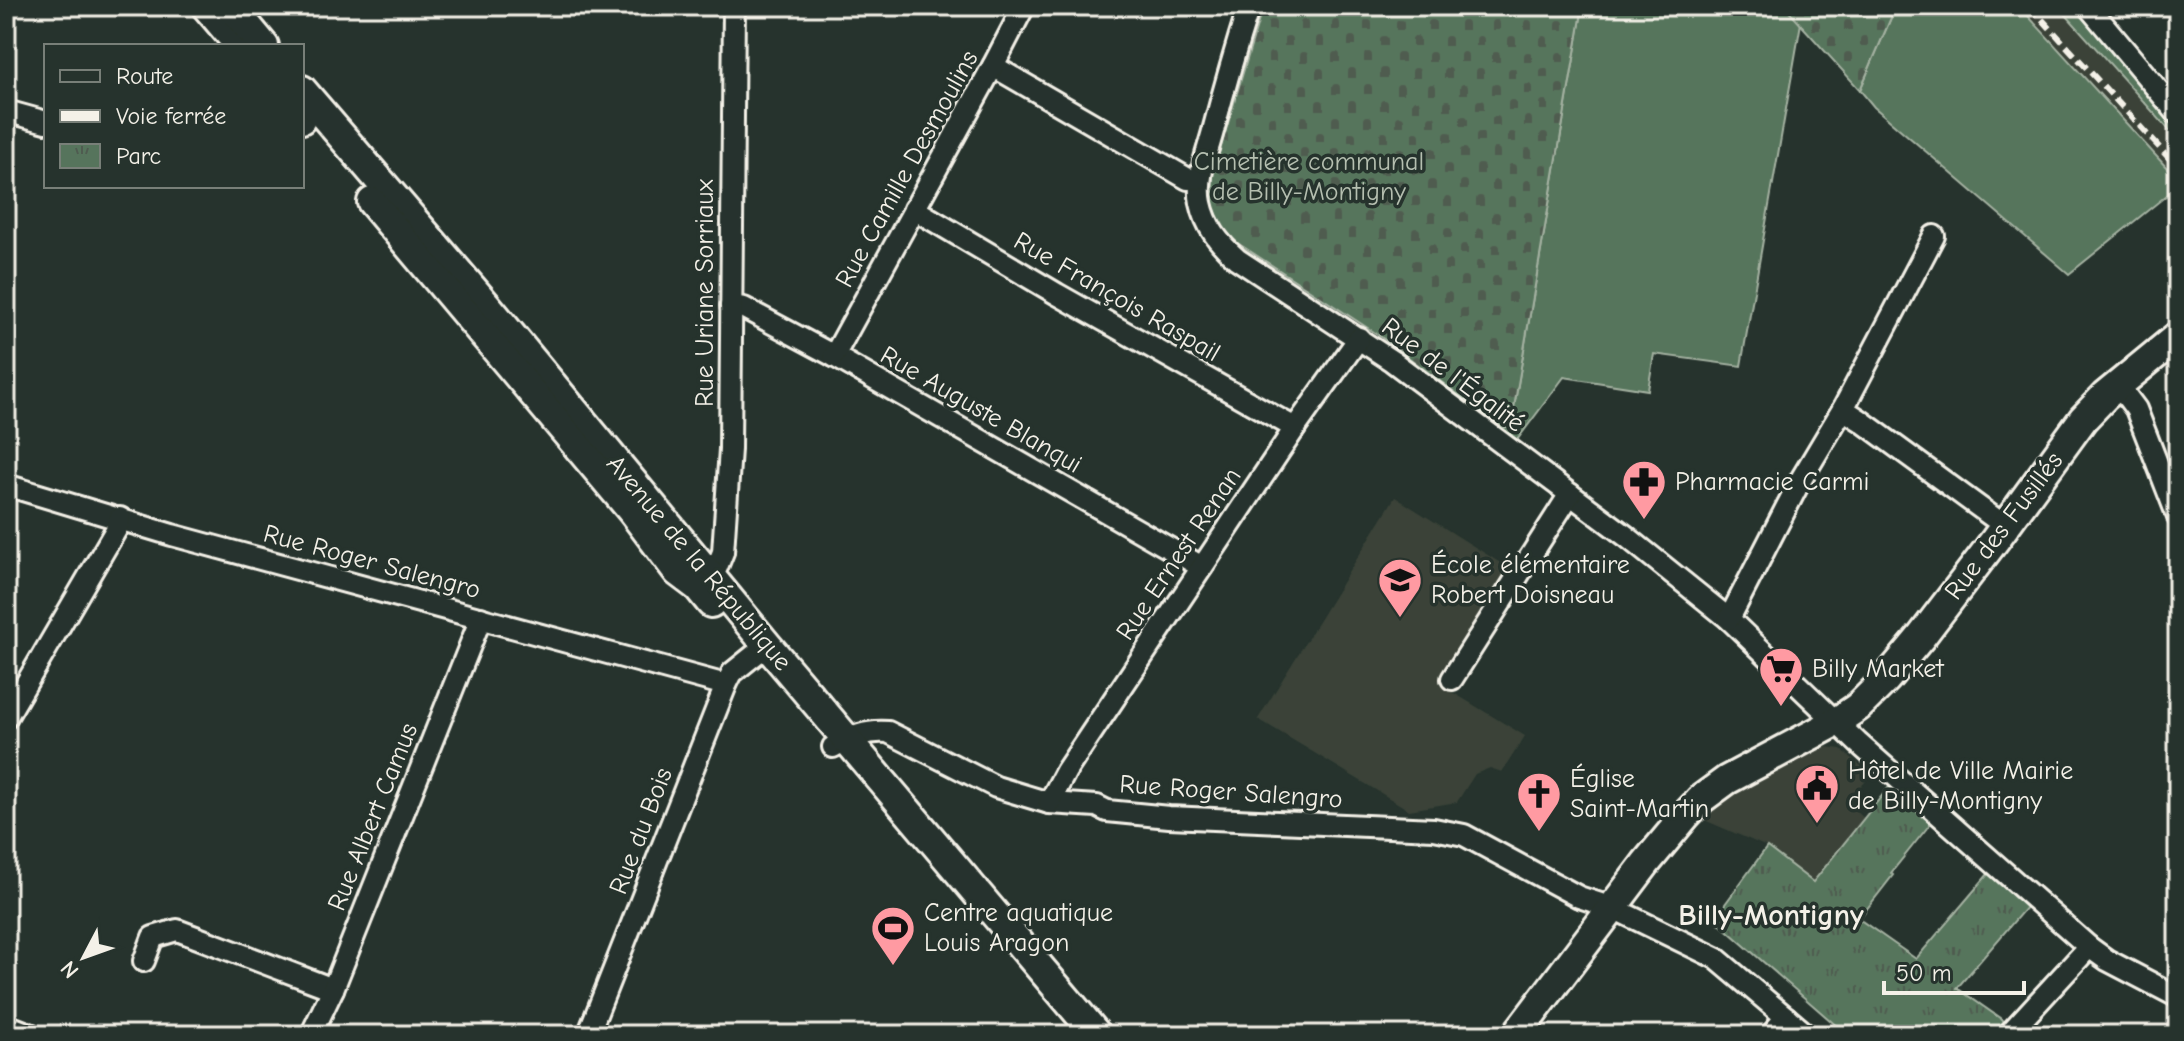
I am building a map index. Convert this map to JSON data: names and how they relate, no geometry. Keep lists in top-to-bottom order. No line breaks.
{"streets":{"main road":["Rue des Fusillés","Avenue de la République"],"street":["Rue Camille Desmoulins","Rue Uriane Sorriaux","Rue François Raspail","Rue de l'Égalité","Rue Auguste Blanqui","Rue Ernest Renan","Rue Roger Salengro","Rue Albert Camus","Rue du Bois"]},"crossings":[["Rue Camille Desmoulins","Rue François Raspail"],["Rue Camille Desmoulins","Rue Auguste Blanqui"],["Rue Uriane Sorriaux","Rue Auguste Blanqui"],["Rue Uriane Sorriaux","Avenue de la République"],["Rue François Raspail","Rue Ernest Renan"],["Rue de l'Égalité","Rue des Fusillés"],["Rue de l'Égalité","Rue Ernest Renan"],["Rue Auguste Blanqui","Rue Ernest Renan"],["Rue des Fusillés","Rue Roger Salengro"],["Rue Ernest Renan","Rue Roger Salengro"],["Rue Roger Salengro","Avenue de la République"],["Rue Roger Salengro","Rue Albert Camus"],["Rue Roger Salengro","Rue du Bois"],["Avenue de la République","Rue du Bois"]],"districts":["Billy-Montigny"],"parks":["Cimetière communal de Billy-Montigny"],"places":{"pharmacy":["Pharmacie Carmi"],"school or university":["École élémentaire Robert Doisneau"],"supermarket":["Billy Market"],"public building":["Hôtel de Ville Mairie de Billy-Montigny"],"church":["Église Saint-Martin"],"sports":["Centre aquatique Louis Aragon"]},"legend":["Route","Voie ferrée","Parc"],"scale_bar":"50 m","north":"bottom left"}
